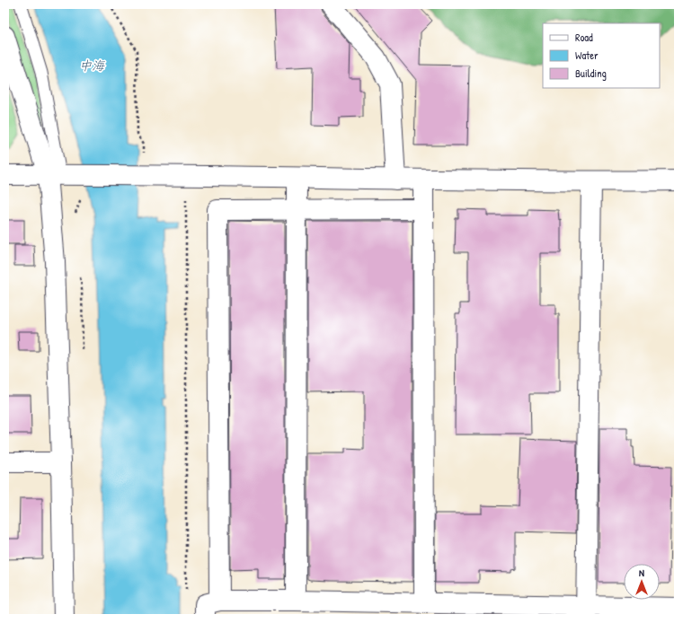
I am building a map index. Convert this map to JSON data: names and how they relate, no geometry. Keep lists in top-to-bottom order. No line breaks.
{"water":["中海"],"legend":["Road","Water","Building"],"north":"top"}
